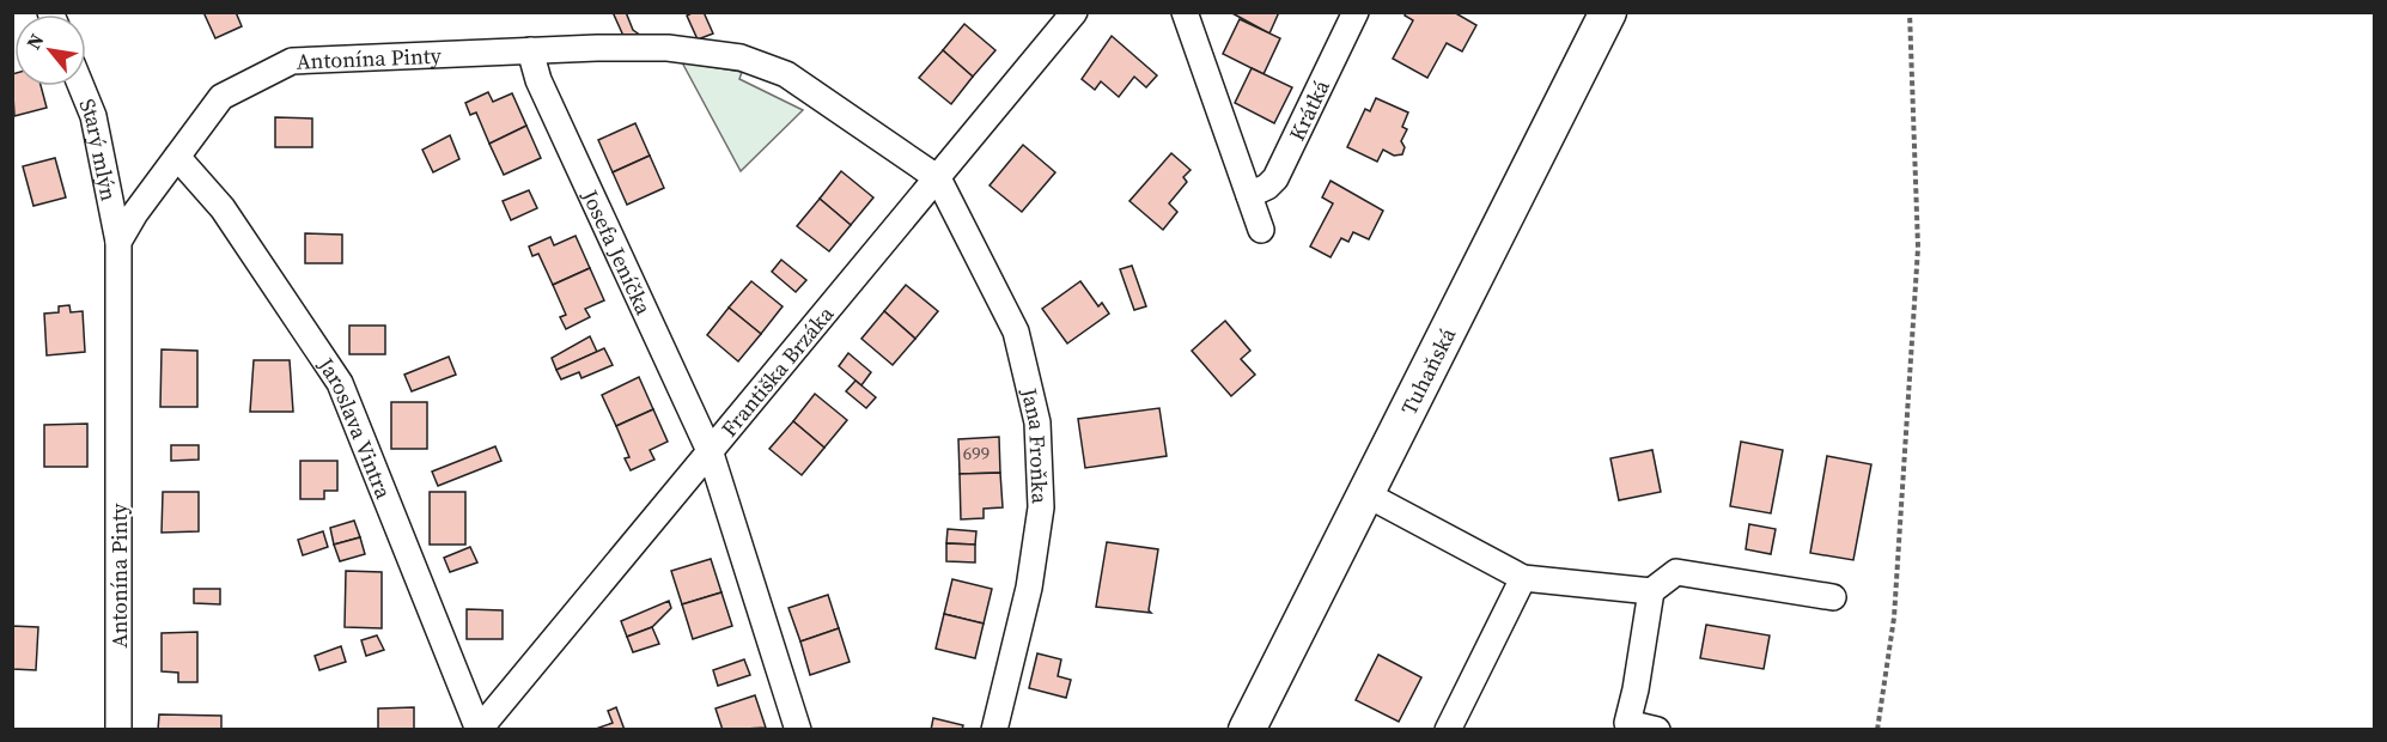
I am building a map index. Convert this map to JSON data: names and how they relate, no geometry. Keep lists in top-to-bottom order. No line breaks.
{"streets":{"street":["Antonína Pinty","Krátká","Starý mlýn","Josefa Jeníčka","Tuhaňská","Františka Brzáka","Jaroslava Vintra","Jana Froňka"]},"crossings":[["Antonína Pinty","Starý mlýn"],["Antonína Pinty","Josefa Jeníčka"],["Antonína Pinty","Františka Brzáka"],["Antonína Pinty","Jaroslava Vintra"],["Antonína Pinty","Jana Froňka"],["Josefa Jeníčka","Františka Brzáka"],["Františka Brzáka","Jaroslava Vintra"],["Františka Brzáka","Jana Froňka"]],"house_numbers":["699"],"north":"top left"}
